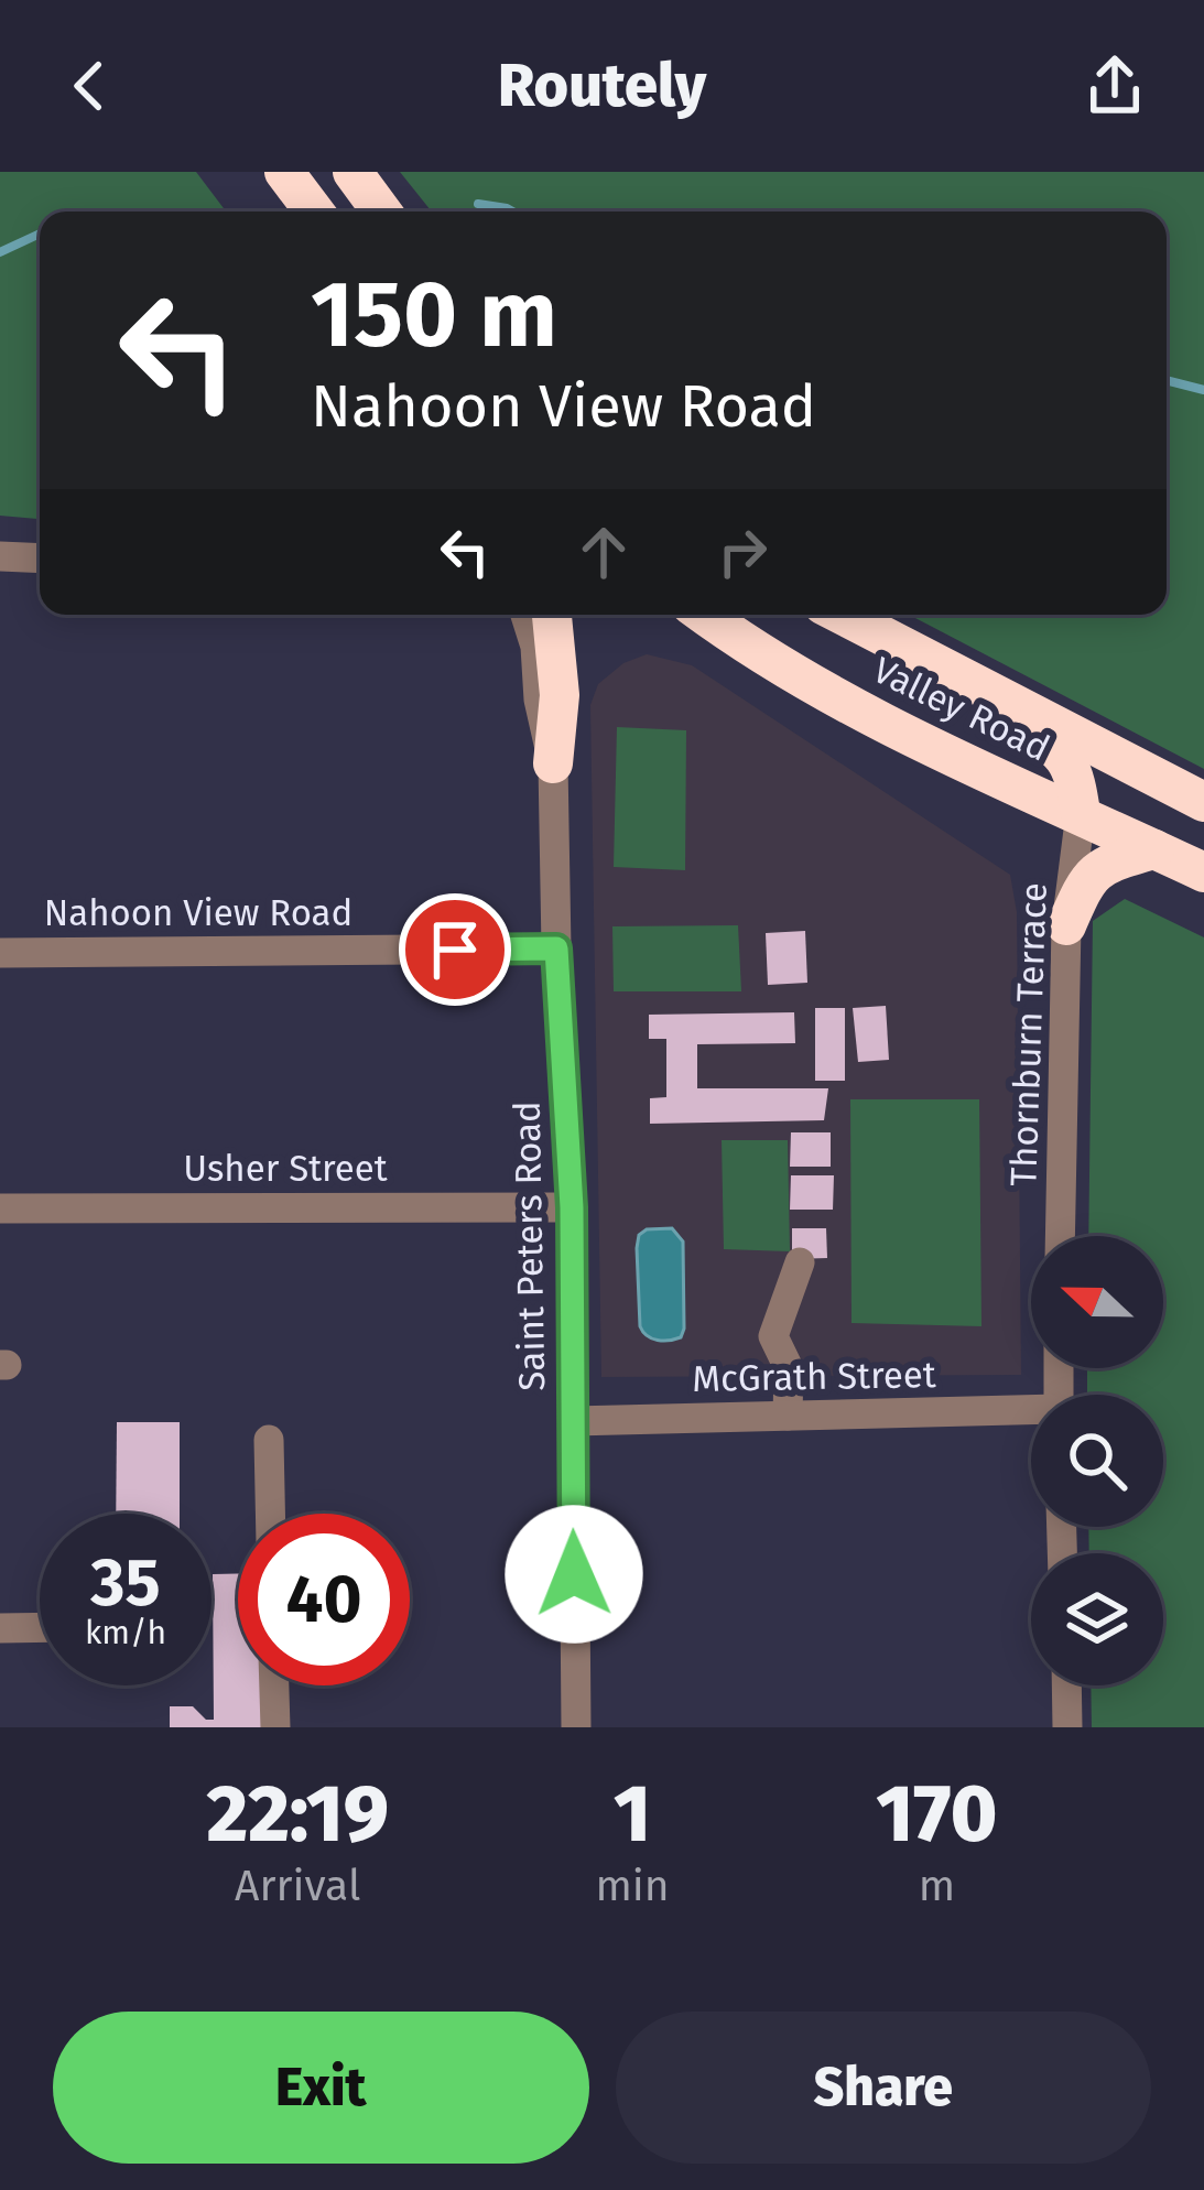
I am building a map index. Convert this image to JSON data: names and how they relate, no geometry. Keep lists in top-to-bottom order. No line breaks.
{"streets":{"highway":["Valley Road"],"street":["Nahoon View Road","Thornburn Terrace","Usher Street","Saint Peters Road","McGrath Street"]},"crossings":[["Valley Road","Thornburn Terrace"],["Nahoon View Road","Saint Peters Road"],["Usher Street","Saint Peters Road"],["Saint Peters Road","McGrath Street"]],"north":"left","page":{"header":"Routely","turn":["150 m","Nahoon View Road"],"speed":"35 km/h","limit":"40","eta":["22:19","Arrival","1","min","170","m"],"buttons":["Exit","Share"]}}
